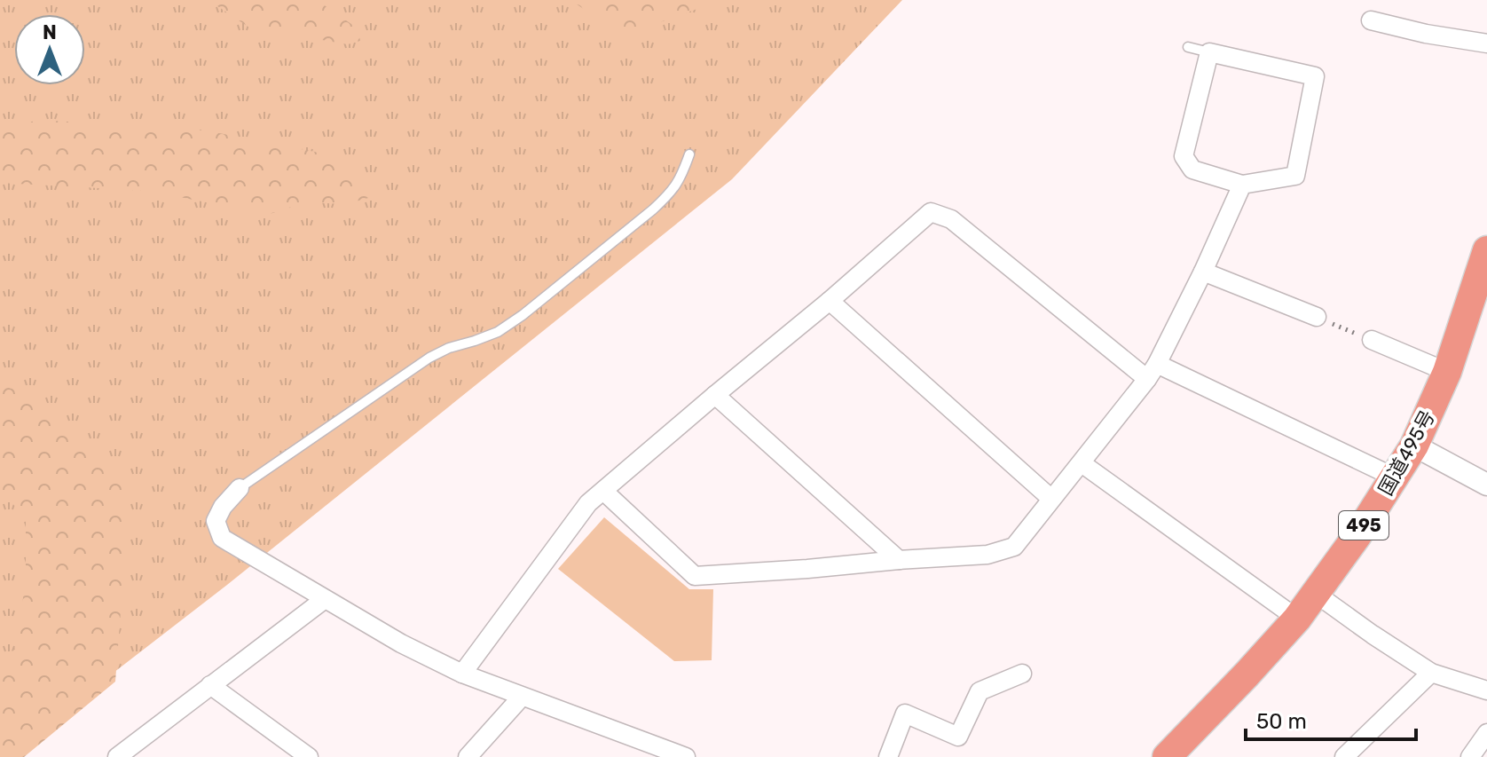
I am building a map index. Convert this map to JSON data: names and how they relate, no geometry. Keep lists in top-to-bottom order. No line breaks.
{"streets":{"highway":["国道495号","495"]},"scale_bar":"50 m","north":"top"}
